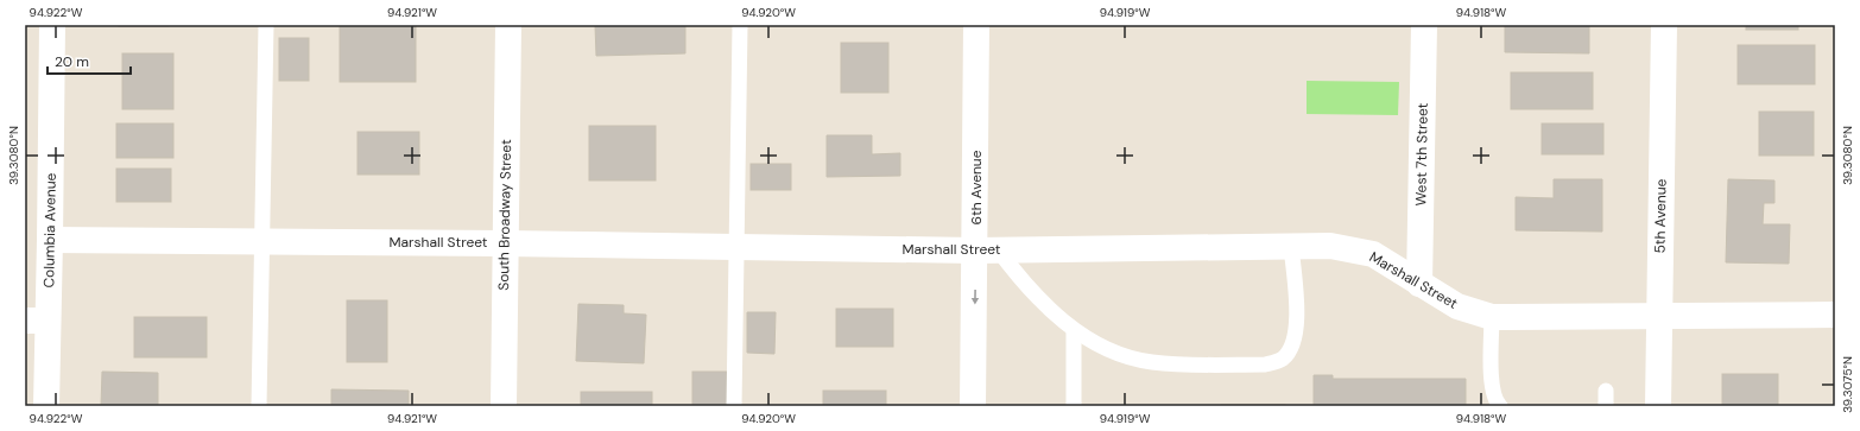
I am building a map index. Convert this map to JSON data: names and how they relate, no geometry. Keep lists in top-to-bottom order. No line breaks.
{"streets":{"street":["West 7th Street","6th Avenue","South Broadway Street","5th Avenue","Columbia Avenue","Marshall Street"]},"crossings":[["West 7th Street","Marshall Street"],["6th Avenue","Marshall Street"],["South Broadway Street","Marshall Street"],["5th Avenue","Marshall Street"],["Columbia Avenue","Marshall Street"]],"one_way":["6th Avenue"],"scale_bar":"20 m","coordinates":["94.922°W","94.921°W","94.920°W","94.919°W","94.918°W","39.3080°N","39.3075°N"]}
